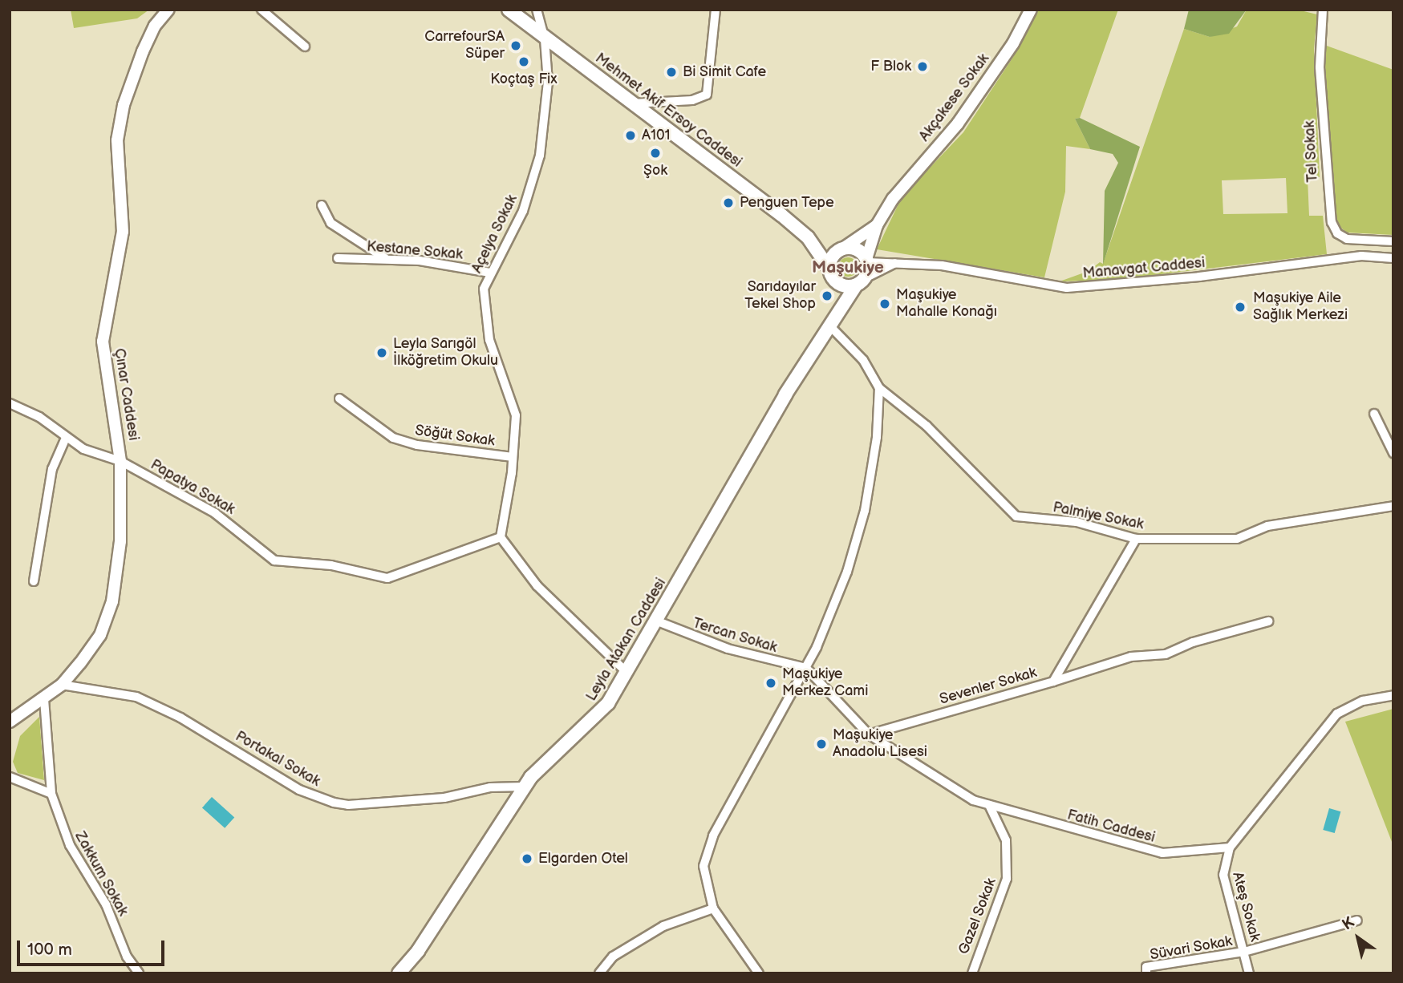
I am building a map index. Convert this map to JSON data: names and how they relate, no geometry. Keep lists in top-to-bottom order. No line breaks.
{"streets":{"main road":["Mehmet Akif Ersoy Caddesi","Leyla Atakan Caddesi"],"street":["Akçakese Sokak","Tel Sokak","Açelya Sokak","Kestane Sokak","Manavgat Caddesi","Çınar Caddesi","Söğüt Sokak","Papatya Sokak","Palmiye Sokak","Tercan Sokak","Sevenler Sokak","Portakal Sokak","Fatih Caddesi","Zakkum Sokak","Ateş Sokak","Gazel Sokak","Süvari Sokak"]},"crossings":[["Mehmet Akif Ersoy Caddesi","Açelya Sokak"],["Açelya Sokak","Kestane Sokak"],["Açelya Sokak","Söğüt Sokak"],["Açelya Sokak","Papatya Sokak"],["Manavgat Caddesi","Leyla Atakan Caddesi"],["Çınar Caddesi","Papatya Sokak"],["Çınar Caddesi","Portakal Sokak"],["Çınar Caddesi","Zakkum Sokak"],["Palmiye Sokak","Sevenler Sokak"],["Tercan Sokak","Leyla Atakan Caddesi"],["Tercan Sokak","Fatih Caddesi"],["Leyla Atakan Caddesi","Portakal Sokak"],["Sevenler Sokak","Fatih Caddesi"],["Fatih Caddesi","Ateş Sokak"],["Fatih Caddesi","Gazel Sokak"],["Ateş Sokak","Süvari Sokak"]],"districts":["Maşukiye"],"places":["CarrefourSA Süper","Koçtaş Fix","F Blok","Bi Simit Cafe","A101","Şok","Penguen Tepe","Sarıdayılar Tekel Shop","Maşukiye Mahalle Konağı","Maşukiye Aile Sağlık Merkezi","Leyla Sarıgöl İlköğretim Okulu","Maşukiye Merkez Cami","Maşukiye Anadolu Lisesi","Elgarden Otel"],"scale_bar":"100 m","north":"top left"}
